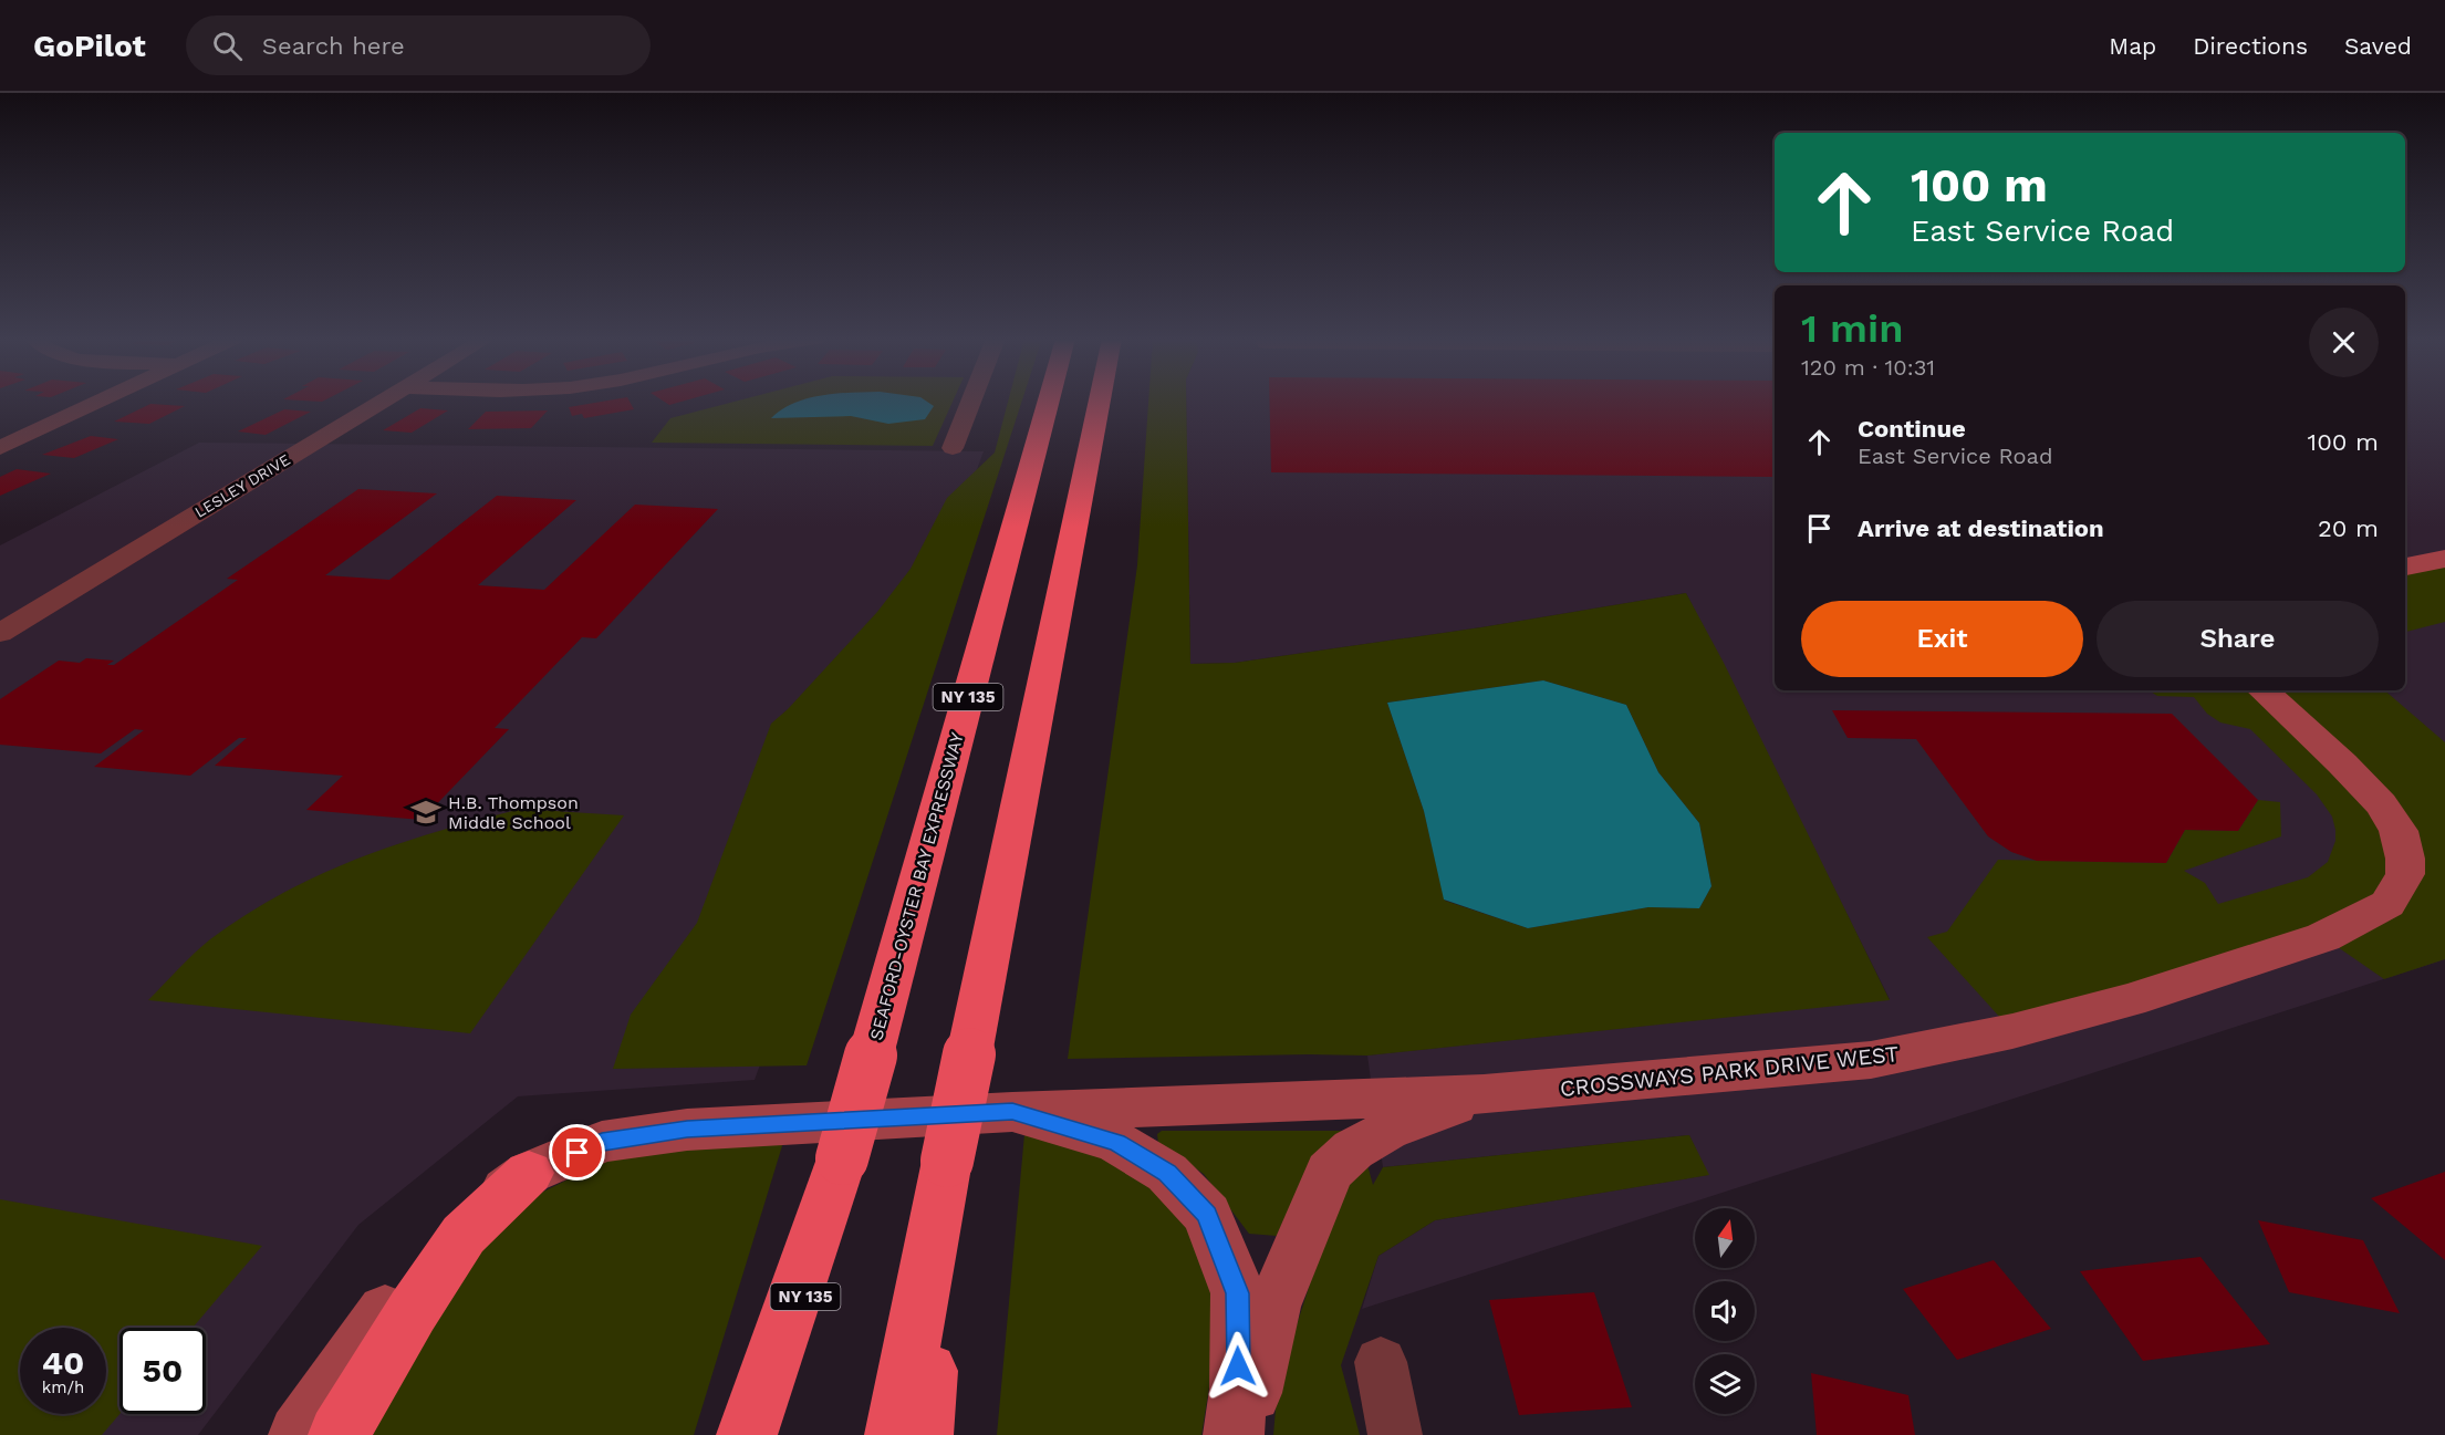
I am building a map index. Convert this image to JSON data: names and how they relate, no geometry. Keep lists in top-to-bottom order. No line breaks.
{"streets":{"highway":["NY 135","SEAFORD-OYSTER BAY EXPRESSWAY"],"street":["LESLEY DRIVE","CROSSWAYS PARK DRIVE WEST"]},"places":{"school or university":["H.B. Thompson Middle School"]},"north":"top","page":{"header":"GoPilot","search":"Search here","nav":["Map","Directions","Saved"],"turn":["100 m","East Service Road"],"heading":["1 min","120 m · 10:31"],"list":[{"name":"Continue","note":"East Service Road","value":"100 m"},{"name":"Arrive at destination","value":"20 m"}],"buttons":["Exit","Share"],"speed":"40 km/h","limit":"50"}}
